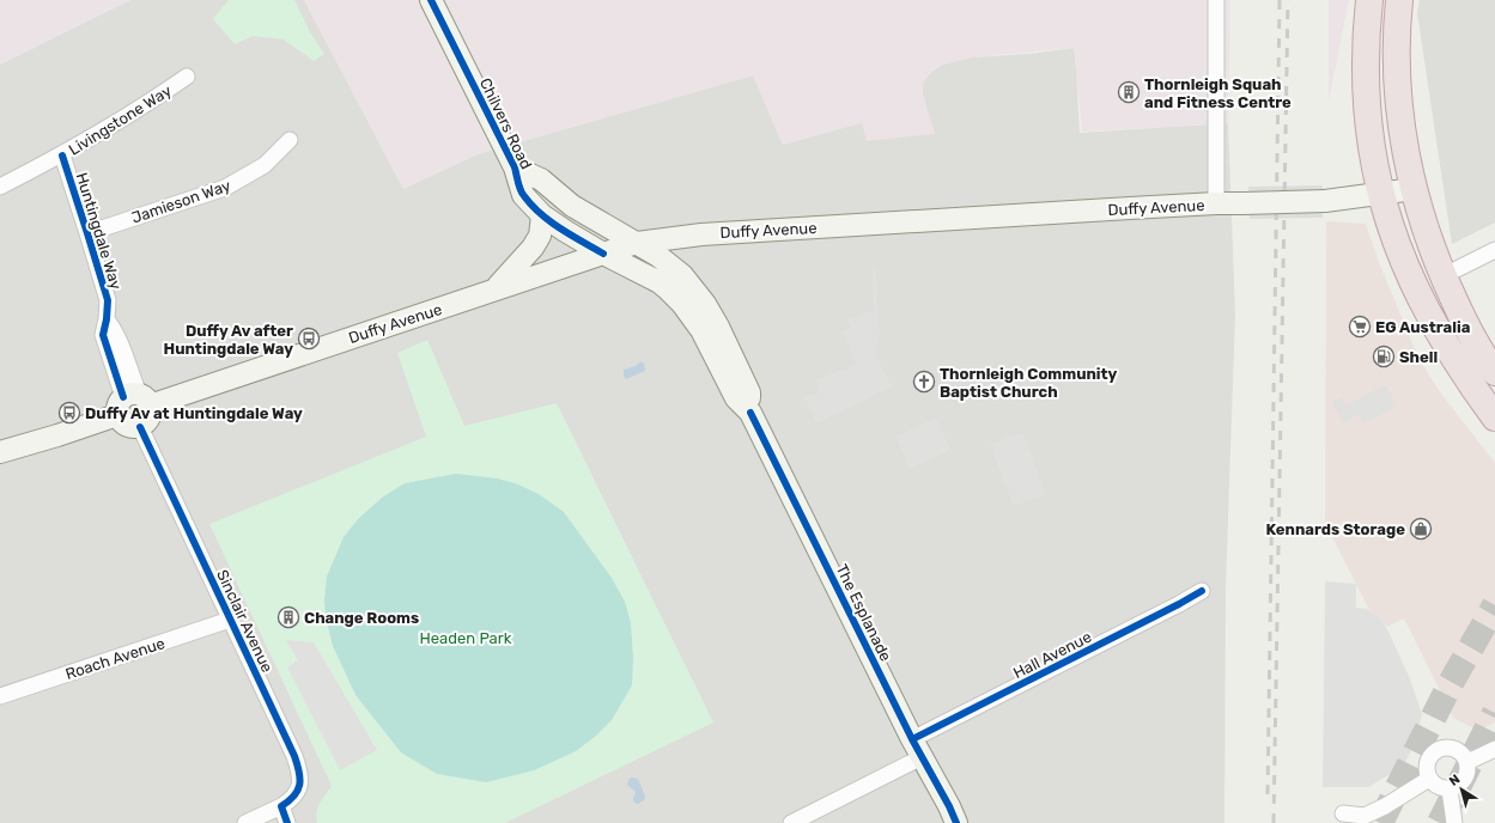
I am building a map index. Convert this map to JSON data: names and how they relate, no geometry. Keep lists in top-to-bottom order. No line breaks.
{"streets":{"main road":["Chilvers Road","Duffy Avenue","The Esplanade"],"street":["Livingstone Way","Jamieson Way","Huntingdale Way","Sinclair Avenue","Hall Avenue","Roach Avenue"]},"crossings":[["Livingstone Way","Huntingdale Way"],["Chilvers Road","Duffy Avenue"],["Chilvers Road","The Esplanade"],["Jamieson Way","Huntingdale Way"],["Duffy Avenue","Huntingdale Way"],["Duffy Avenue","The Esplanade"],["The Esplanade","Hall Avenue"],["Sinclair Avenue","Roach Avenue"]],"parks":["Headen Park"],"places":{"building":["Thornleigh Squah and Fitness Centre","Change Rooms"],"supermarket":["EG Australia"],"bus stop":["Duffy Av after Huntingdale Way","Duffy Av at Huntingdale Way"],"fuel station":["Shell"],"church":["Thornleigh Community Baptist Church"],"shop":["Kennards Storage"]},"north":"top left"}
